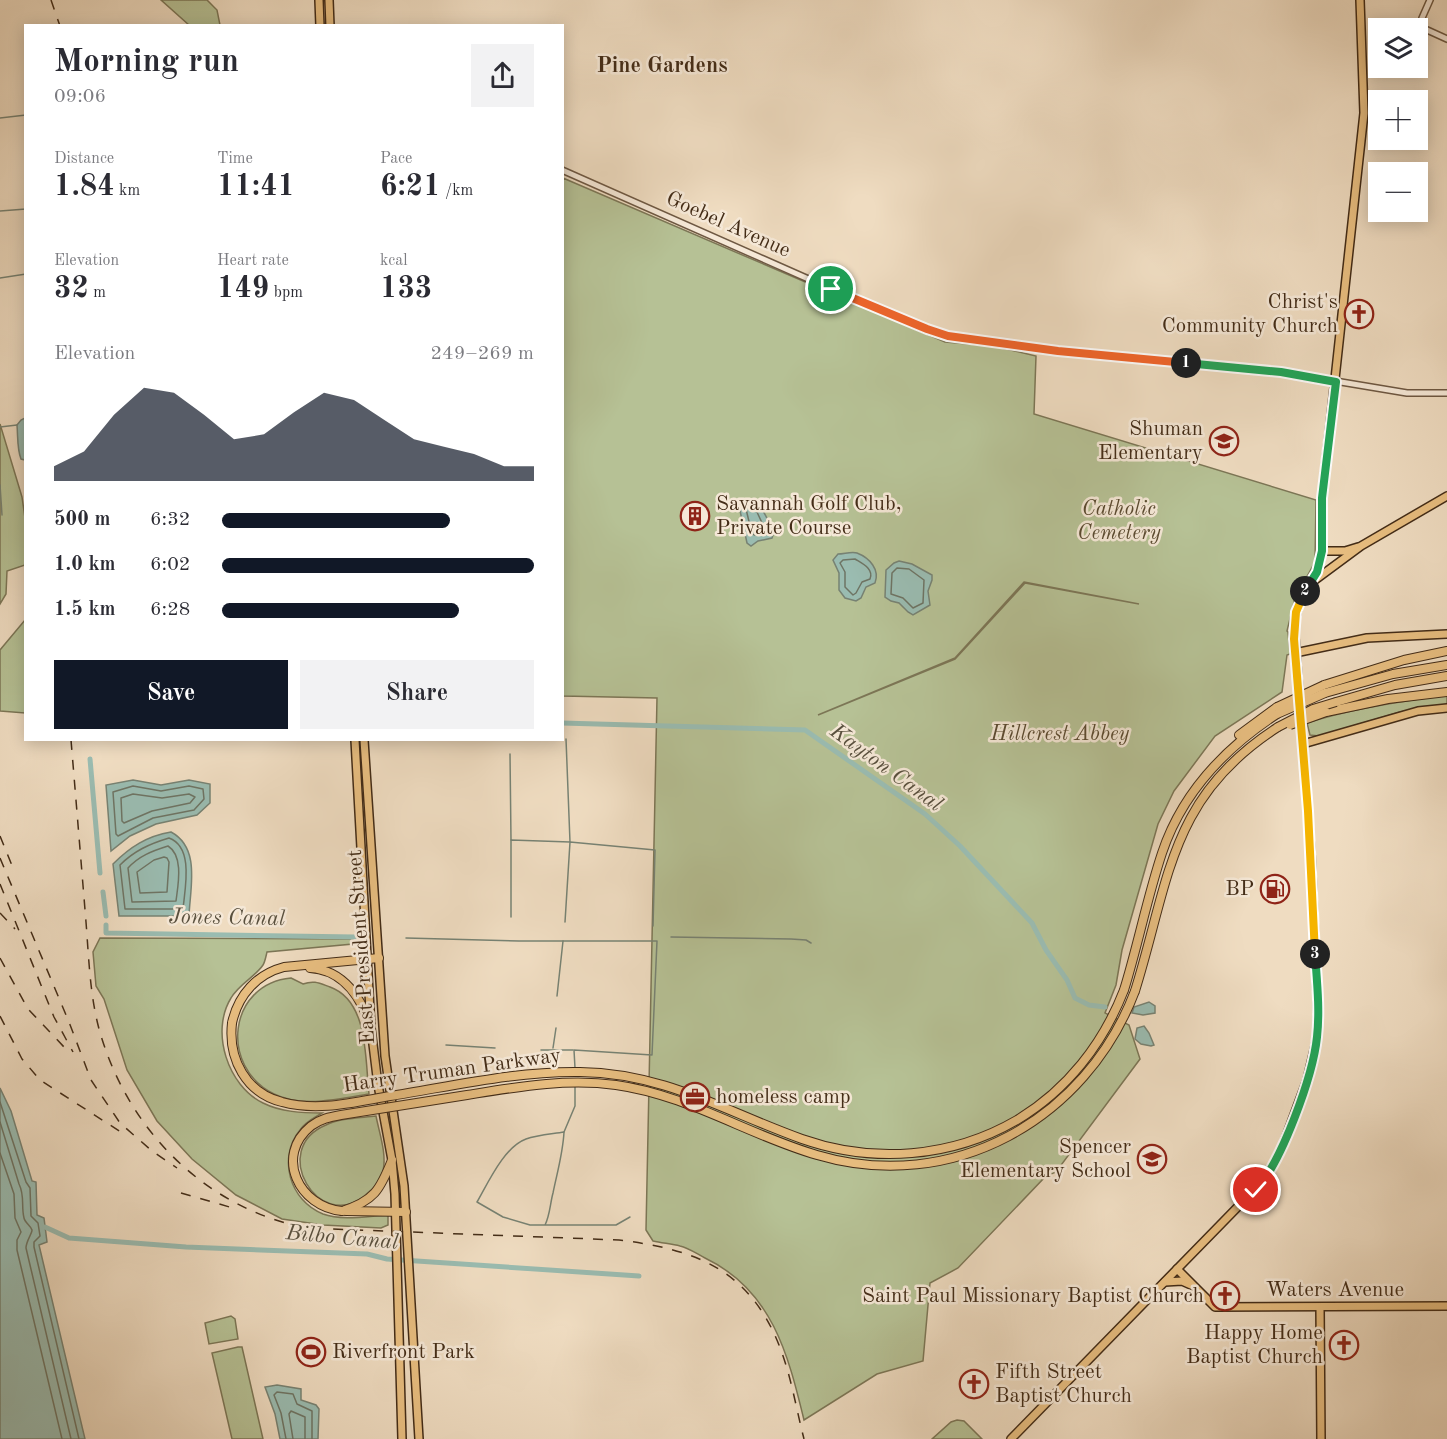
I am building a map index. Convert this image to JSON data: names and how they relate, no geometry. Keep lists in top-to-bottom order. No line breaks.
{"streets":{"highway":["Harry Truman Parkway"],"main road":["East President Street","Waters Avenue"],"street":["Goebel Avenue"]},"crossings":[["East President Street","Harry Truman Parkway"]],"districts":["Pine Gardens"],"water":["Kayton Canal","Jones Canal","Bilbo Canal"],"parks":["Catholic Cemetery","Hillcrest Abbey"],"places":{"church":["Christ's Community Church","Saint Paul Missionary Baptist Church","Happy Home Baptist Church","Fifth Street Baptist Church"],"school or university":["Shuman Elementary","Spencer Elementary School"],"building":["Savannah Golf Club, Private Course"],"fuel station":["BP"],"office":["homeless camp"],"sports":["Riverfront Park"]},"page":{"map_buttons":["+","−"],"heading":["Morning run","09:06"],"stats":[["Distance","1.84 km"],["Time","11:41"],["Pace","6:21 /km"],["Elevation","32 m"],["Heart rate","149 bpm"],["kcal","133"]],"chart":["Elevation","249–269 m"],"pins":["1","2","3"],"list":[{"name":"500 m","note":"6:32"},{"name":"1.0 km","note":"6:02"},{"name":"1.5 km","note":"6:28"}],"buttons":["Save","Share"]}}
